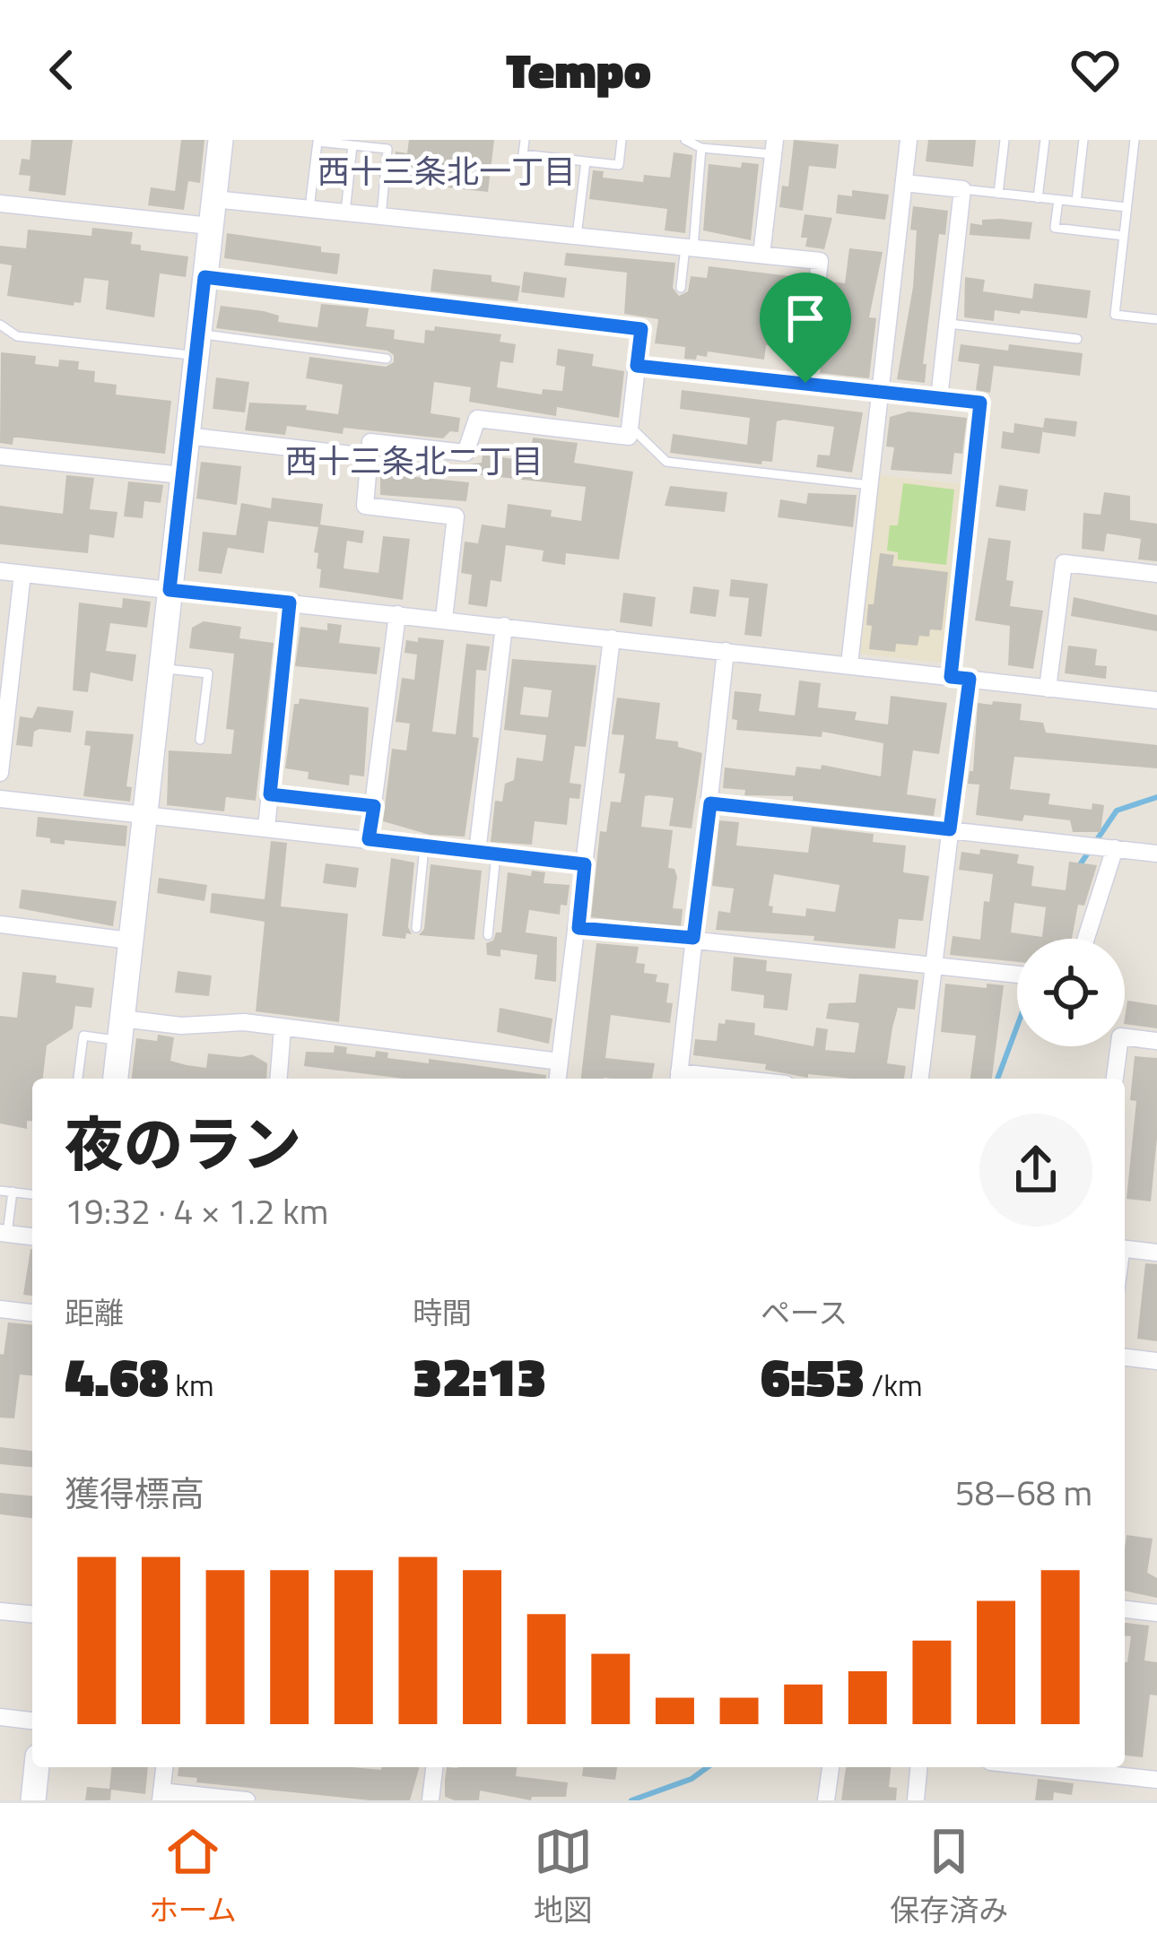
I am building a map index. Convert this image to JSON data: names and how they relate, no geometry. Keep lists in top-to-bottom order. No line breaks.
{"districts":["西十三条北一丁目","西十三条北二丁目"],"page":{"header":"Tempo","heading":["夜のラン","19:32 · 4 × 1.2 km"],"stats":[["距離","4.68 km"],["時間","32:13"],["ペース","6:53 /km"]],"chart":["獲得標高","58–68 m"],"tabs":["ホーム","地図","保存済み"]}}
